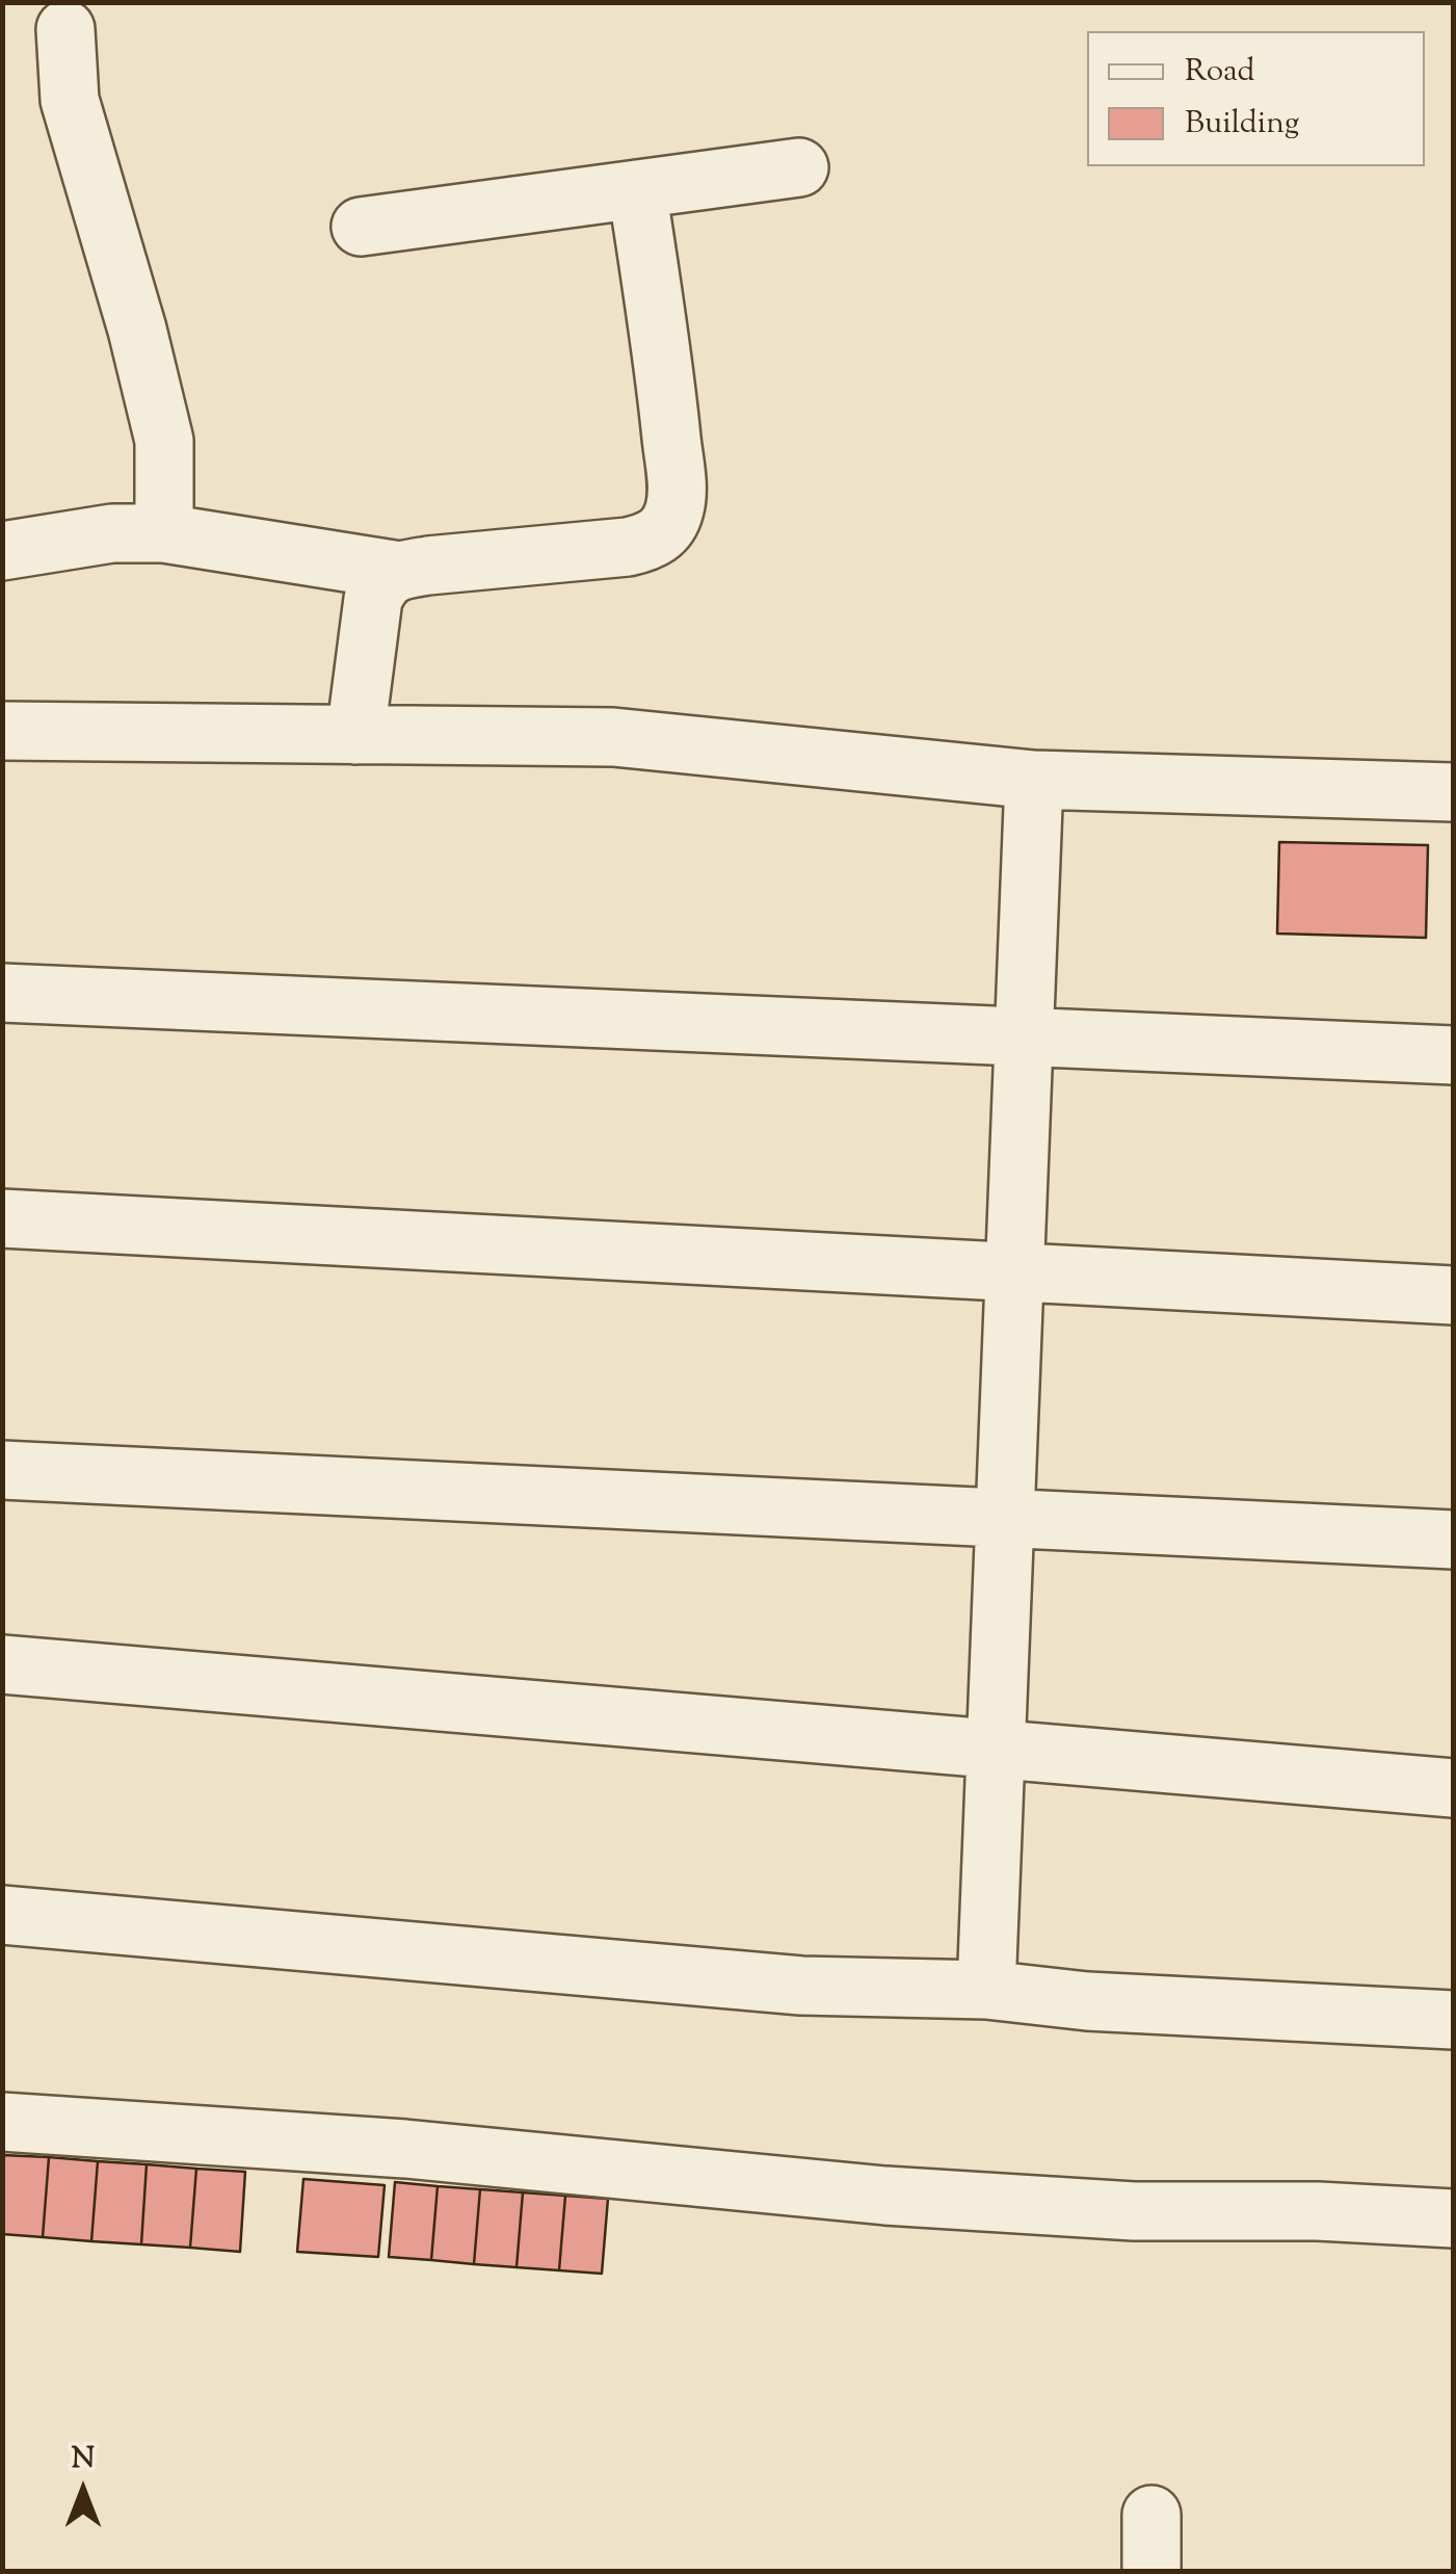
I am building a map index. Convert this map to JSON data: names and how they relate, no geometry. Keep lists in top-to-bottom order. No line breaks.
{"legend":["Road","Building"],"north":"top"}
